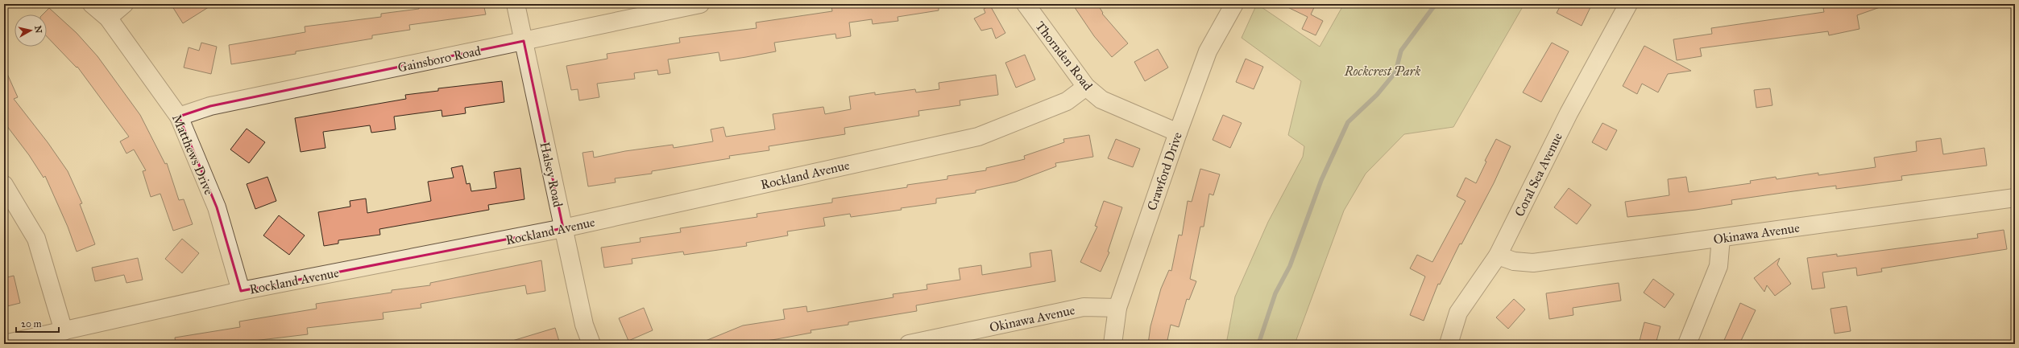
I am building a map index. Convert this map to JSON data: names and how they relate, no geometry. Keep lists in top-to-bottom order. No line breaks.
{"streets":{"street":["Thornden Road","Gainsboro Road","Matthews Drive","Crawford Drive","Halsey Road","Rockland Avenue","Coral Sea Avenue","Okinawa Avenue"]},"crossings":[["Thornden Road","Crawford Drive"],["Thornden Road","Rockland Avenue"],["Gainsboro Road","Matthews Drive"],["Gainsboro Road","Halsey Road"],["Matthews Drive","Rockland Avenue"],["Crawford Drive","Okinawa Avenue"],["Halsey Road","Rockland Avenue"],["Coral Sea Avenue","Okinawa Avenue"]],"parks":["Rockcrest Park"],"scale_bar":"20 m","north":"right"}
